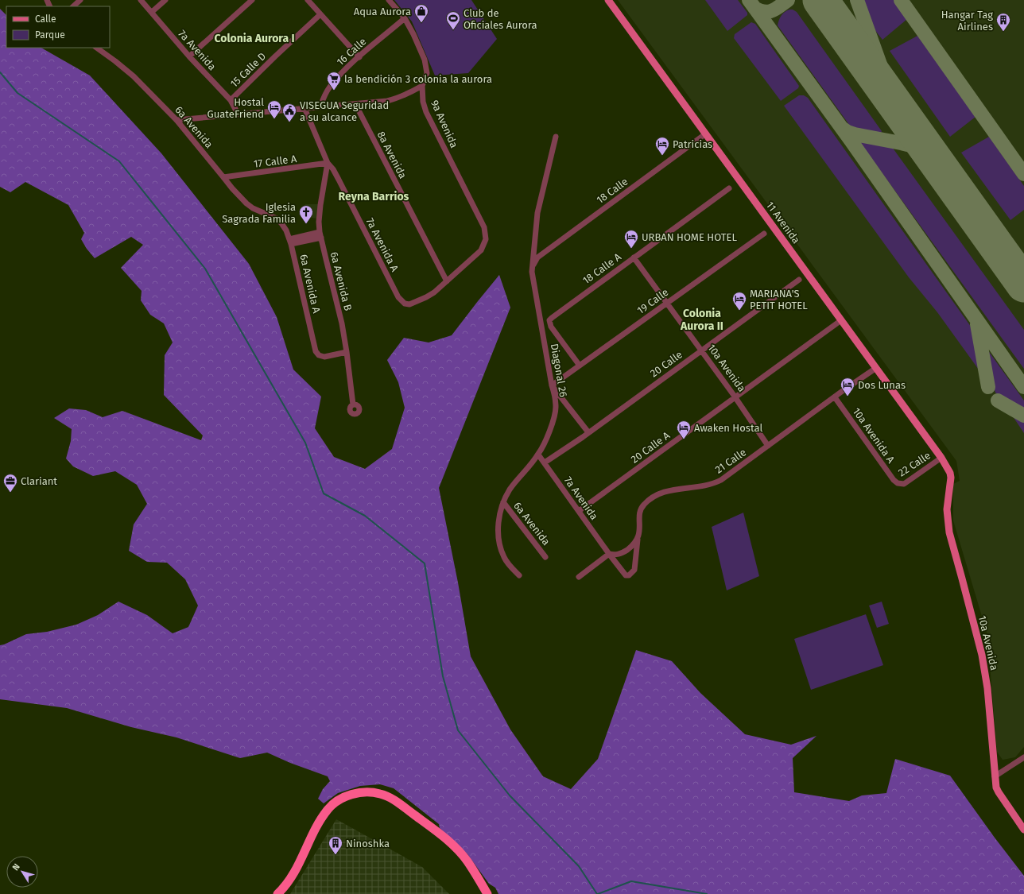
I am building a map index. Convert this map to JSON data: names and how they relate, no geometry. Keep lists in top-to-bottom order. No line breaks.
{"streets":{"main road":["11 Avenida","10a Avenida"],"street":["7a Avenida","16 Calle","15 Calle D","9a Avenida","6a Avenida","8a Avenida","17 Calle A","18 Calle","7a Avenida A","18 Calle A","6a Avenida B","6a Avenida A","19 Calle","20 Calle","Diagonal 26","10a Avenida A","20 Calle A","21 Calle","22 Calle"]},"crossings":[["7a Avenida","15 Calle D"],["7a Avenida","20 Calle"],["7a Avenida","Diagonal 26"],["7a Avenida","20 Calle A"],["7a Avenida","21 Calle"],["16 Calle","9a Avenida"],["9a Avenida","8a Avenida"],["9a Avenida","7a Avenida A"],["6a Avenida","17 Calle A"],["6a Avenida","6a Avenida A"],["6a Avenida","Diagonal 26"],["8a Avenida","7a Avenida A"],["17 Calle A","7a Avenida A"],["17 Calle A","6a Avenida B"],["18 Calle","11 Avenida"],["18 Calle","Diagonal 26"],["11 Avenida","10a Avenida"],["11 Avenida","20 Calle A"],["11 Avenida","21 Calle"],["11 Avenida","22 Calle"],["7a Avenida A","6a Avenida B"],["18 Calle A","19 Calle"],["18 Calle A","10a Avenida"],["6a Avenida B","6a Avenida A"],["19 Calle","10a Avenida"],["19 Calle","Diagonal 26"],["20 Calle","10a Avenida"],["10a Avenida","20 Calle A"],["10a Avenida","21 Calle"],["10a Avenida","22 Calle"],["10a Avenida A","21 Calle"],["10a Avenida A","22 Calle"]],"districts":["Colonia Aurora I","Reyna Barrios","Colonia Aurora II"],"places":{"shop":["Aqua Aurora"],"sports":["Club de Oficiales Aurora"],"building":["Hangar Tag Airlines","Ninoshka"],"supermarket":["la bendición 3 colonia la aurora"],"hotel":["Hostal GuateFriend","Patricias","URBAN HOME HOTEL","MARIANA'S PETIT HOTEL","Dos Lunas","Awaken Hostal"],"public building":["VISEGUA Seguridad a su alcance"],"church":["Iglesia Sagrada Familia"],"office":["Clariant"]},"legend":["Calle","Parque"],"north":"top left"}
